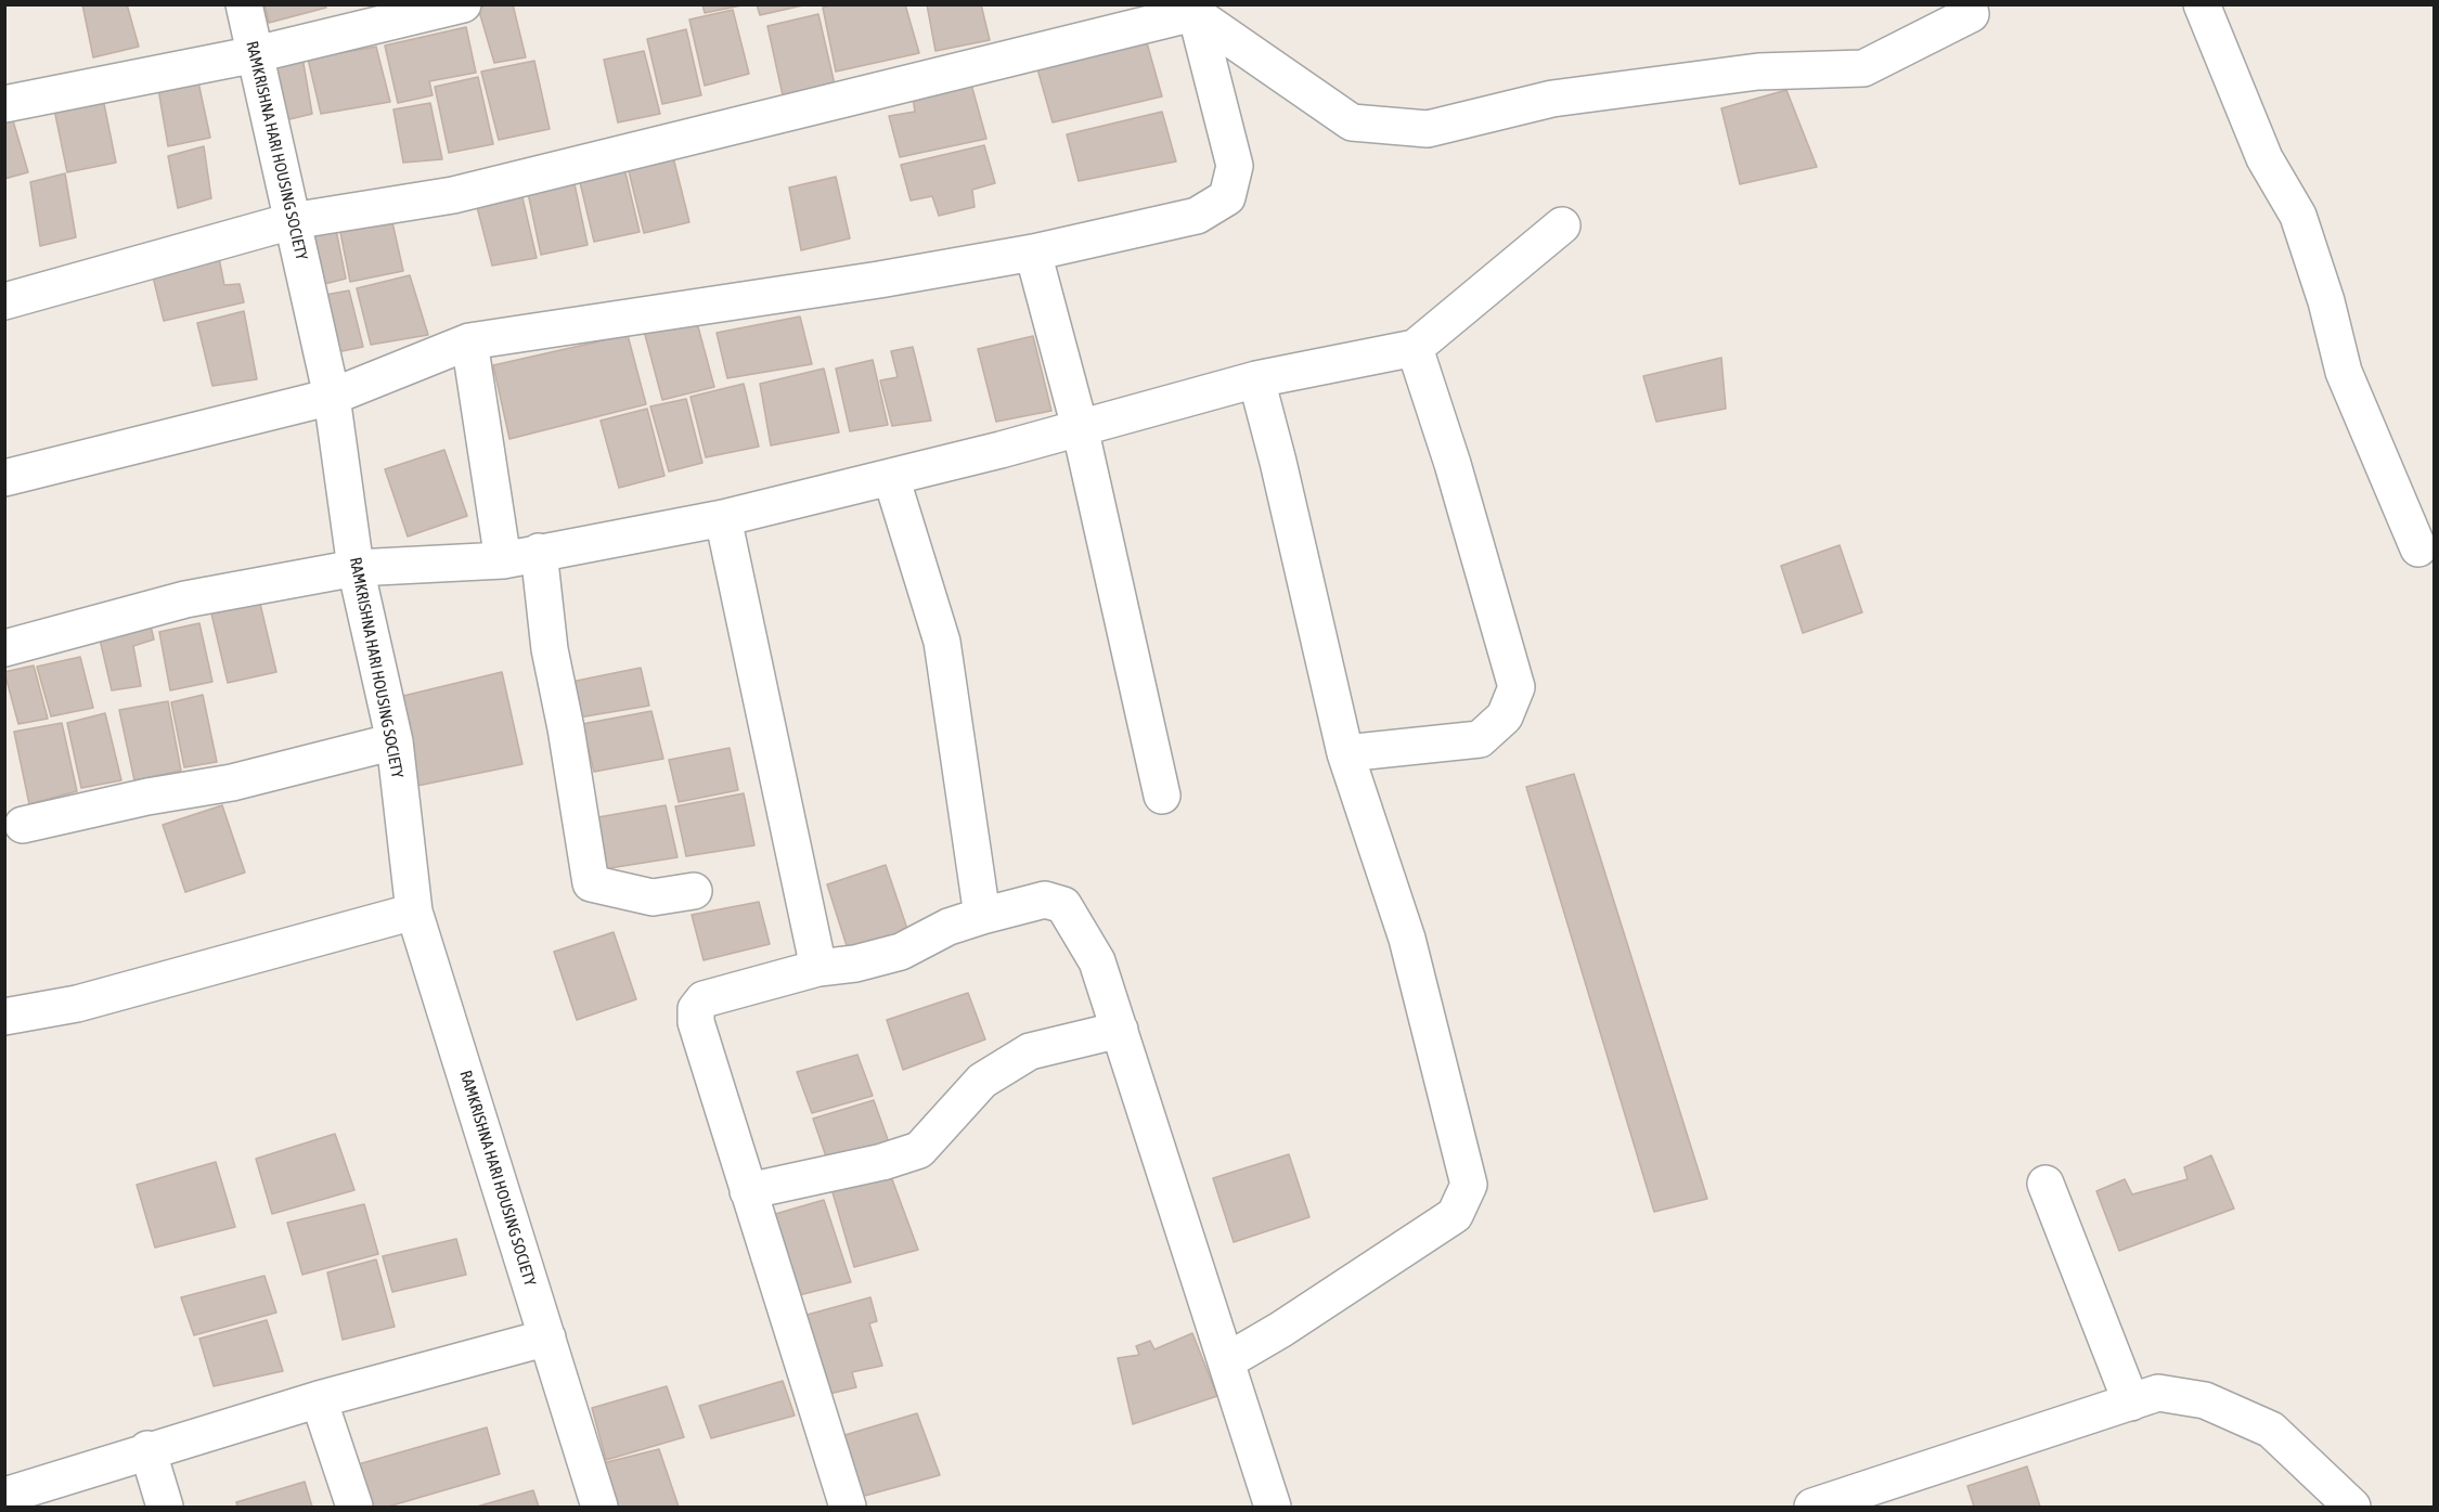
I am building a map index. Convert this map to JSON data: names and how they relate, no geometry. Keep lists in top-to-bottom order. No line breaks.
{"streets":{"street":["RAMKRISHNA HARI HOUSING SOCIETY"]}}
